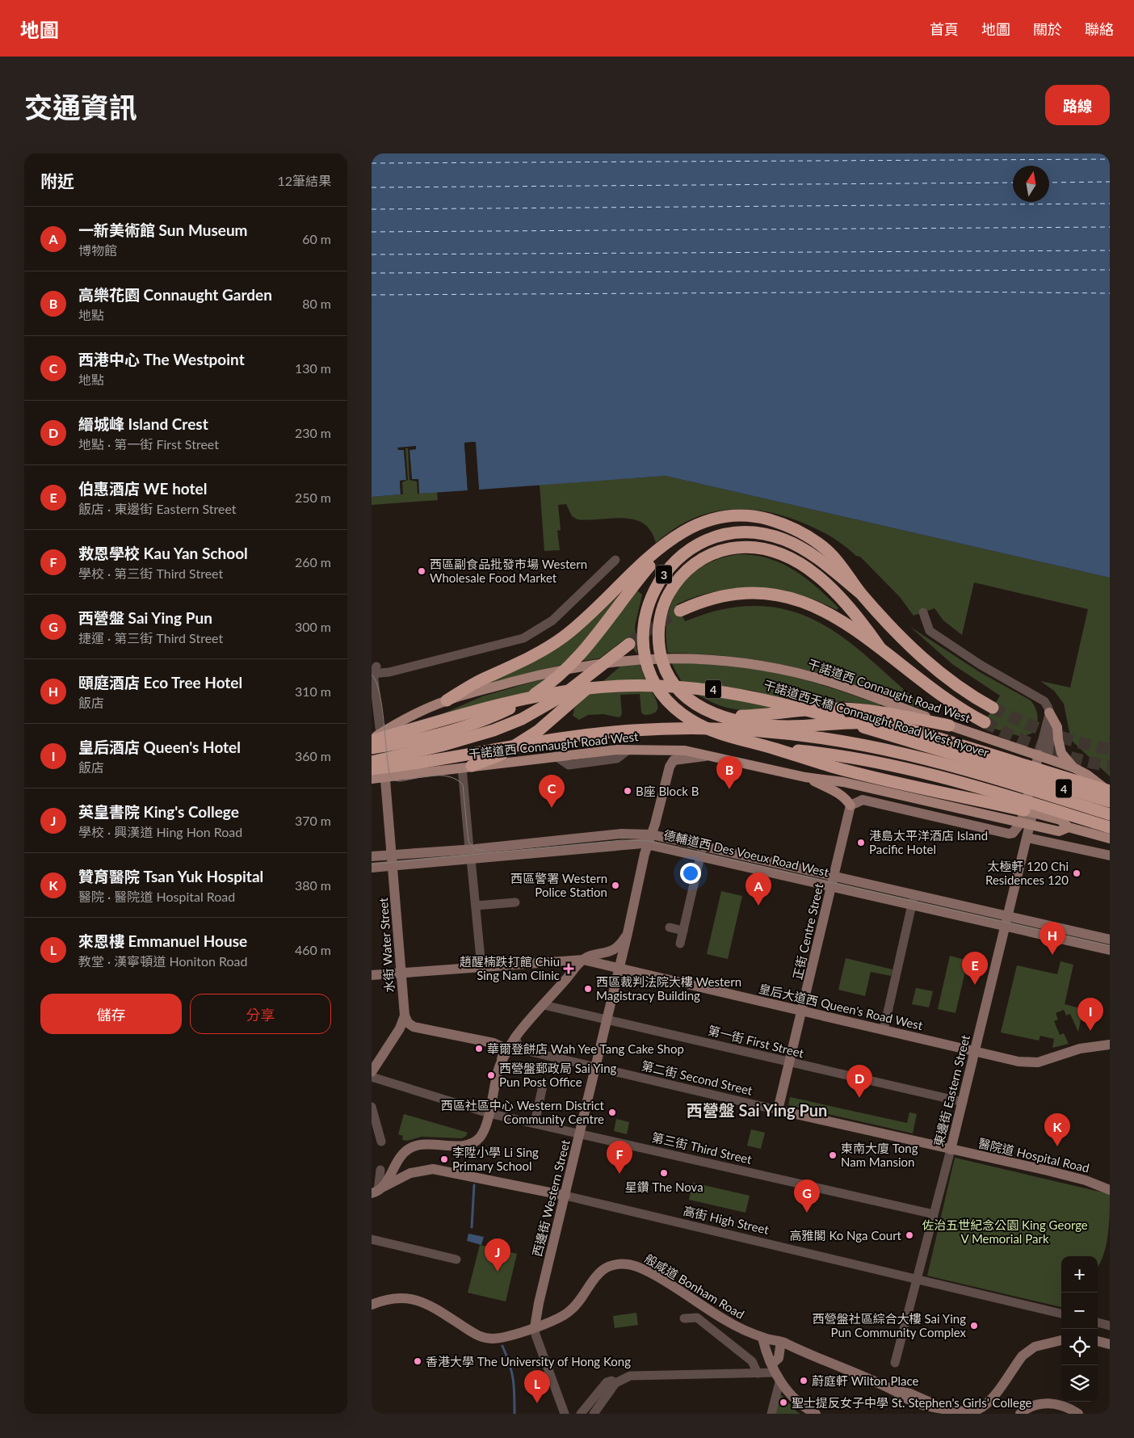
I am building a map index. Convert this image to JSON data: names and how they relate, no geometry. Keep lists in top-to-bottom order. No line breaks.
{"streets":{"highway":["3","4","干諾道西天橋 Connaught Road West flyover"],"main road":["干諾道西 Connaught Road West","德輔道西 Des Voeux Road West","正街 Centre Street","水街 Water Street","皇后大道西 Queen's Road West","第二街 Second Street","東邊街 Eastern Street","醫院道 Hospital Road","西邊街 Western Street","高街 High Street","般咸道 Bonham Road"],"street":["第一街 First Street","第三街 Third Street"]},"crossings":[["3","干諾道西 Connaught Road West"],["干諾道西 Connaught Road West","干諾道西天橋 Connaught Road West flyover"],["干諾道西 Connaught Road West","水街 Water Street"],["干諾道西 Connaught Road West","東邊街 Eastern Street"],["干諾道西 Connaught Road West","西邊街 Western Street"],["干諾道西天橋 Connaught Road West flyover","水街 Water Street"],["德輔道西 Des Voeux Road West","正街 Centre Street"],["德輔道西 Des Voeux Road West","水街 Water Street"],["德輔道西 Des Voeux Road West","東邊街 Eastern Street"],["德輔道西 Des Voeux Road West","西邊街 Western Street"],["正街 Centre Street","皇后大道西 Queen's Road West"],["正街 Centre Street","第一街 First Street"],["正街 Centre Street","第二街 Second Street"],["水街 Water Street","皇后大道西 Queen's Road West"],["皇后大道西 Queen's Road West","東邊街 Eastern Street"],["皇后大道西 Queen's Road West","西邊街 Western Street"],["第一街 First Street","東邊街 Eastern Street"],["第一街 First Street","西邊街 Western Street"],["第二街 Second Street","東邊街 Eastern Street"],["第二街 Second Street","醫院道 Hospital Road"],["第二街 Second Street","西邊街 Western Street"],["東邊街 Eastern Street","第三街 Third Street"],["東邊街 Eastern Street","醫院道 Hospital Road"],["東邊街 Eastern Street","高街 High Street"],["第三街 Third Street","西邊街 Western Street"],["西邊街 Western Street","高街 High Street"],["西邊街 Western Street","般咸道 Bonham Road"]],"districts":["西營盤 Sai Ying Pun"],"parks":["佐治五世紀念公園 King George V Memorial Park"],"places":{"other":["西區副食品批發市場 Western Wholesale Food Market","B座 Block B","港島太平洋酒店 Island Pacific Hotel","太極軒 120 Chi Residences 120","西區警署 Western Police Station","西區裁判法院大樓 Western Magistracy Building","華爾登餅店 Wah Yee Tang Cake Shop","西營盤郵政局 Sai Ying Pun Post Office","西區社區中心 Western District Community Centre","東南大廈 Tong Nam Mansion","李陞小學 Li Sing Primary School","星鑽 The Nova","高雅閣 Ko Nga Court","西營盤社區綜合大樓 Sai Ying Pun Community Complex","香港大學 The University of Hong Kong","蔚庭軒 Wilton Place","聖士提反女子中學 St. Stephen's Girls' College"],"health":["趙醒楠跌打館 Chiu Sing Nam Clinic"]},"north":"top","page":{"header":"地圖","nav":["首頁","地圖","關於","聯絡"],"title":"交通資訊","buttons":["路線",["儲存","分享"]],"heading":["附近","12筆結果"],"list":[{"mark":"A","name":"一新美術館 Sun Museum","note":"博物館","value":"60 m"},{"mark":"B","name":"高樂花園 Connaught Garden","note":"地點","value":"80 m"},{"mark":"C","name":"西港中心 The Westpoint","note":"地點","value":"130 m"},{"mark":"D","name":"縉城峰 Island Crest","note":"地點 · 第一街 First Street","value":"230 m"},{"mark":"E","name":"伯惠酒店 WE hotel","note":"飯店 · 東邊街 Eastern Street","value":"250 m"},{"mark":"F","name":"救恩學校 Kau Yan School","note":"學校 · 第三街 Third Street","value":"260 m"},{"mark":"G","name":"西營盤 Sai Ying Pun","note":"捷運 · 第三街 Third Street","value":"300 m"},{"mark":"H","name":"頤庭酒店 Eco Tree Hotel","note":"飯店","value":"310 m"},{"mark":"I","name":"皇后酒店 Queen's Hotel","note":"飯店","value":"360 m"},{"mark":"J","name":"英皇書院 King's College","note":"學校 · 興漢道 Hing Hon Road","value":"370 m"},{"mark":"K","name":"贊育醫院 Tsan Yuk Hospital","note":"醫院 · 醫院道 Hospital Road","value":"380 m"},{"mark":"L","name":"來恩樓 Emmanuel House","note":"教堂 · 漢寧頓道 Honiton Road","value":"460 m"}],"pins":["B","C","A","H","E","I","D","K","F","G","J","L"],"map_buttons":["+","−"]}}
